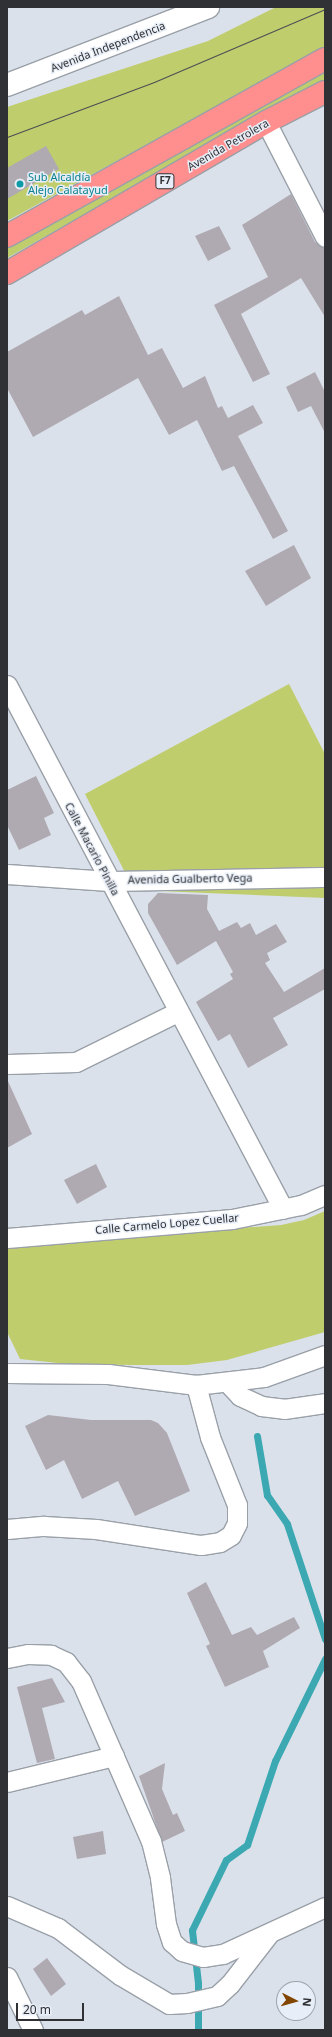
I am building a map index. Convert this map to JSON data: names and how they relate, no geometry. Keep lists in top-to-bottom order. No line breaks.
{"streets":{"highway":["Avenida Petrolera","F7"],"street":["Avenida Independencia","Calle Macario Pinilla","Avenida Gualberto Vega","Calle Carmelo Lopez Cuellar"]},"crossings":[["Calle Macario Pinilla","Avenida Gualberto Vega"],["Calle Macario Pinilla","Calle Carmelo Lopez Cuellar"]],"places":["Sub Alcaldía Alejo Calatayud"],"scale_bar":"20 m","north":"right"}
